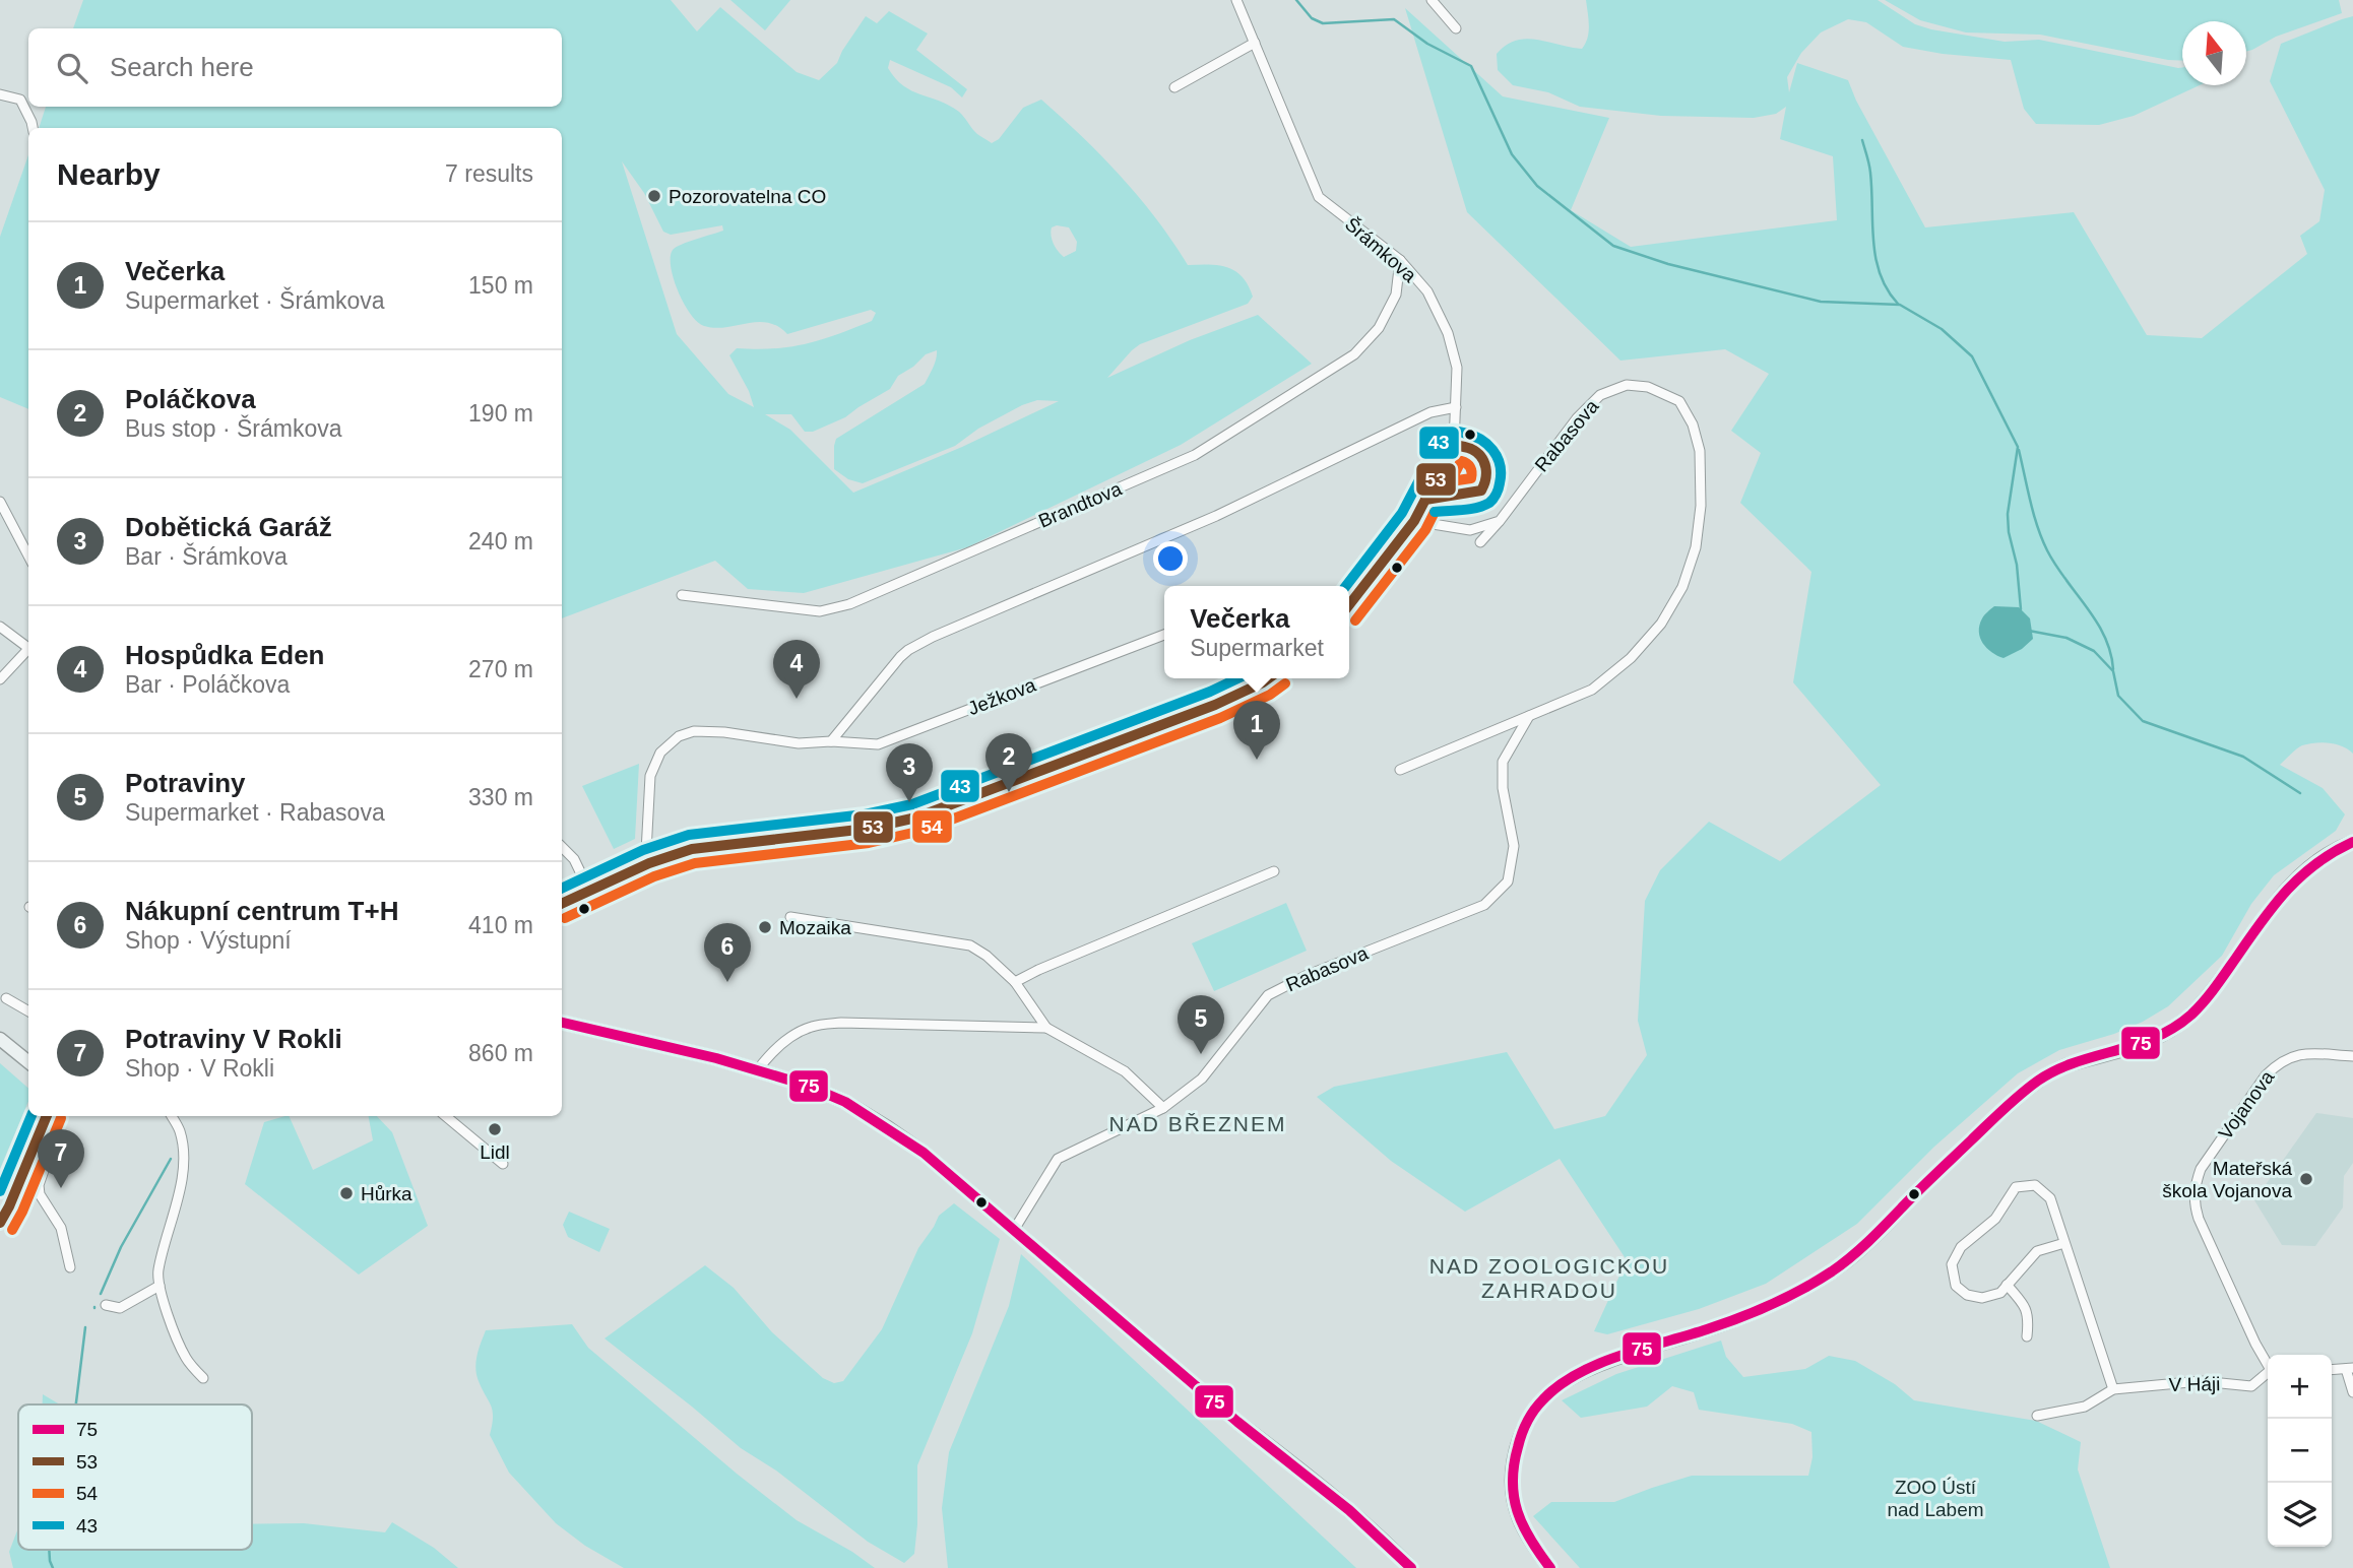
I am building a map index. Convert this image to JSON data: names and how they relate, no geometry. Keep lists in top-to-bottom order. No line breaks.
{"streets":{"street":["Šrámkova","Rabasova","Brandtova","Ježkova","Vojanova","V Háji"]},"crossings":[["Šrámkova","Brandtova"]],"districts":["NAD BŘEZNEM","NAD ZOOLOGICKOU ZAHRADOU"],"parks":["ZOO Ústí nad Labem"],"places":["Pozorovatelna CO","Mozaika","Lidl","Mateřská škola Vojanova","Hůrka"],"lines":["transit line 43","transit line 53","transit line 54","transit line 75"],"legend":["75","53","54","43"],"north":"top","page":{"search":"Search here","heading":["Nearby","7 results"],"list":[{"mark":"1","name":"Večerka","note":"Supermarket · Šrámkova","value":"150 m"},{"mark":"2","name":"Poláčkova","note":"Bus stop · Šrámkova","value":"190 m"},{"mark":"3","name":"Dobětická Garáž","note":"Bar · Šrámkova","value":"240 m"},{"mark":"4","name":"Hospůdka Eden","note":"Bar · Poláčkova","value":"270 m"},{"mark":"5","name":"Potraviny","note":"Supermarket · Rabasova","value":"330 m"},{"mark":"6","name":"Nákupní centrum T+H","note":"Shop · Výstupní","value":"410 m"},{"mark":"7","name":"Potraviny V Rokli","note":"Shop · V Rokli","value":"860 m"}],"popup":["Večerka","Supermarket"],"pins":["4","1","2","3","6","5","7"],"map_buttons":["+","−"]}}
